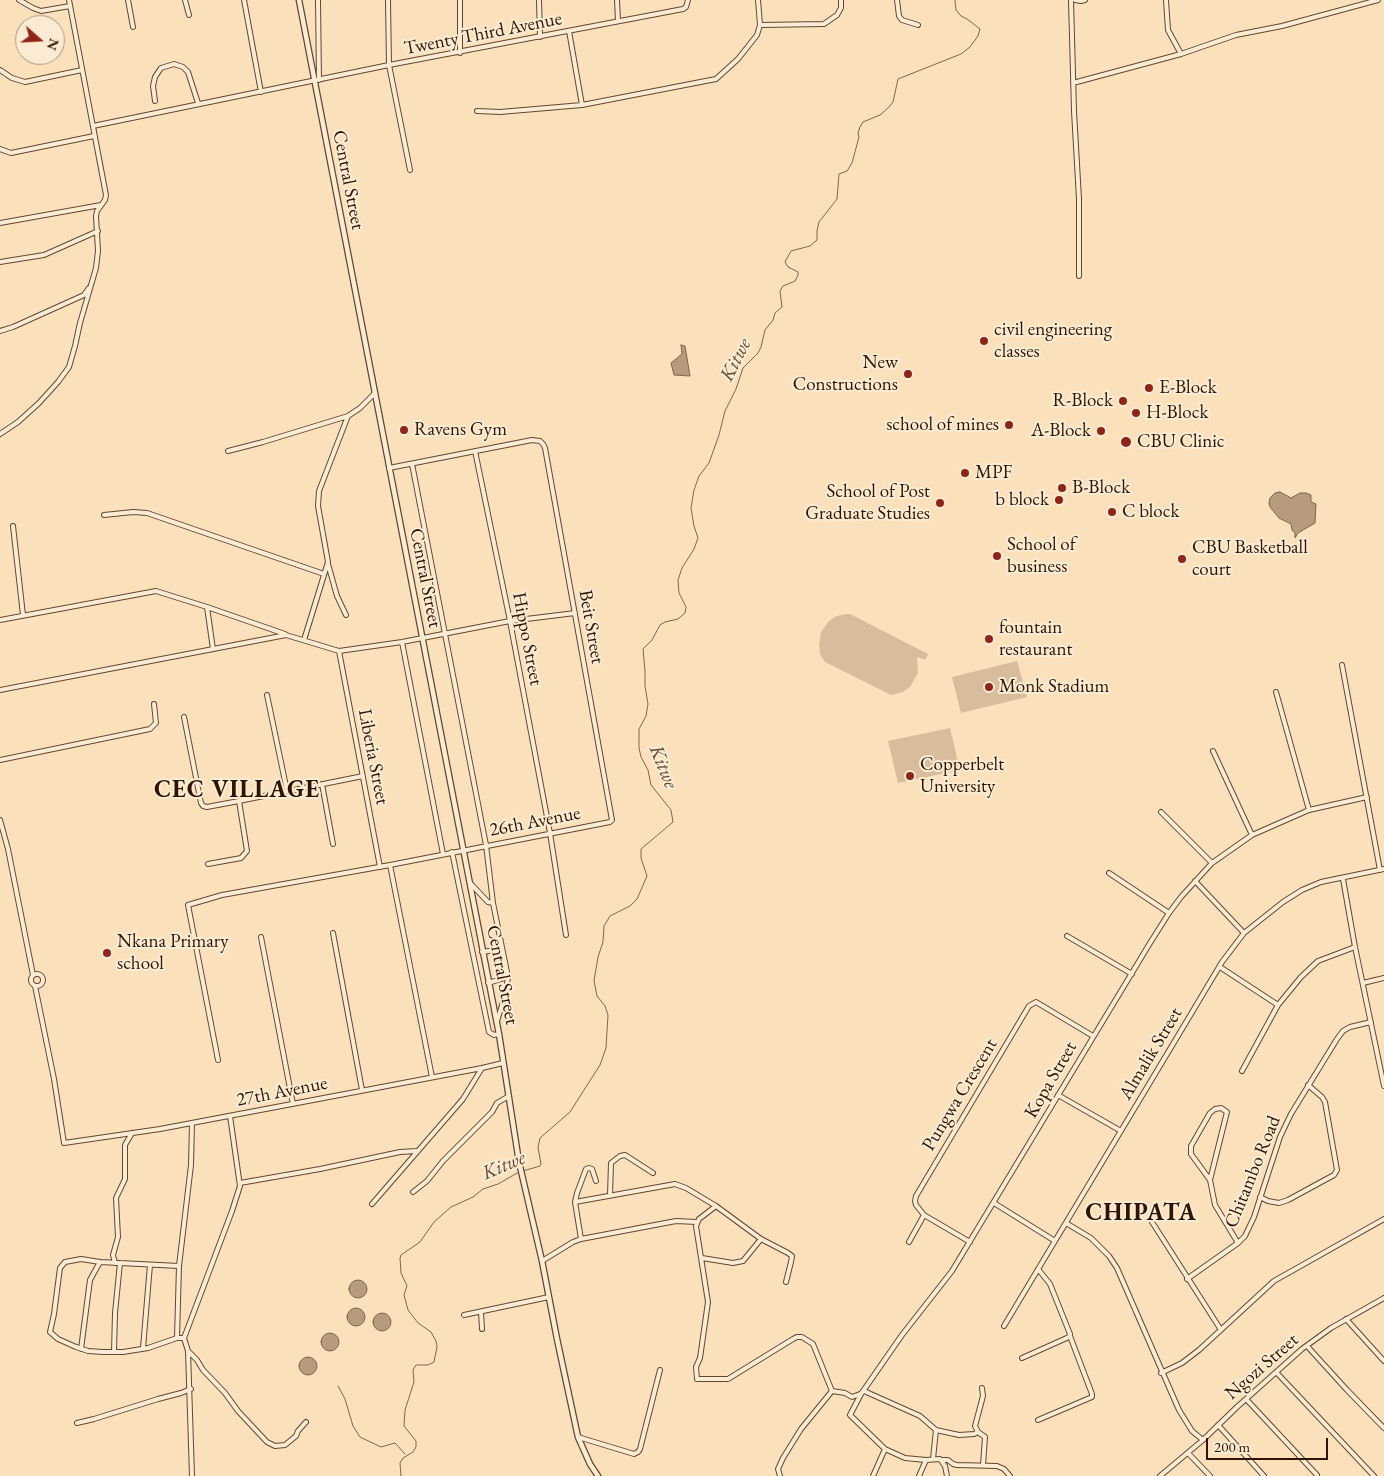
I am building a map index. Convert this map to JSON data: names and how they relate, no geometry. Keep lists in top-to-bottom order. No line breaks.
{"streets":{"street":["Twenty Third Avenue","Central Street","Beit Street","Hippo Street","Liberia Street","26th Avenue","Almalik Street","Kopa Street","27th Avenue","Pungwa Crescent","Chitambo Road","Ngozi Street"]},"crossings":[["Twenty Third Avenue","Central Street"],["Central Street","26th Avenue"],["Central Street","27th Avenue"],["Beit Street","Hippo Street"],["Beit Street","26th Avenue"],["Hippo Street","26th Avenue"],["Liberia Street","26th Avenue"],["Kopa Street","Pungwa Crescent"]],"districts":["CEC VILLAGE","CHIPATA"],"water":["Kitwe"],"places":["civil engineering classes","New Constructions","E-Block","R-Block","H-Block","school of mines","Ravens Gym","A-Block","CBU Clinic","MPF","B-Block","b block","School of Post Graduate Studies","C block","School of business","CBU Basketball court","fountain restaurant","Monk Stadium","Copperbelt University","Nkana Primary school"],"scale_bar":"200 m","north":"right"}
